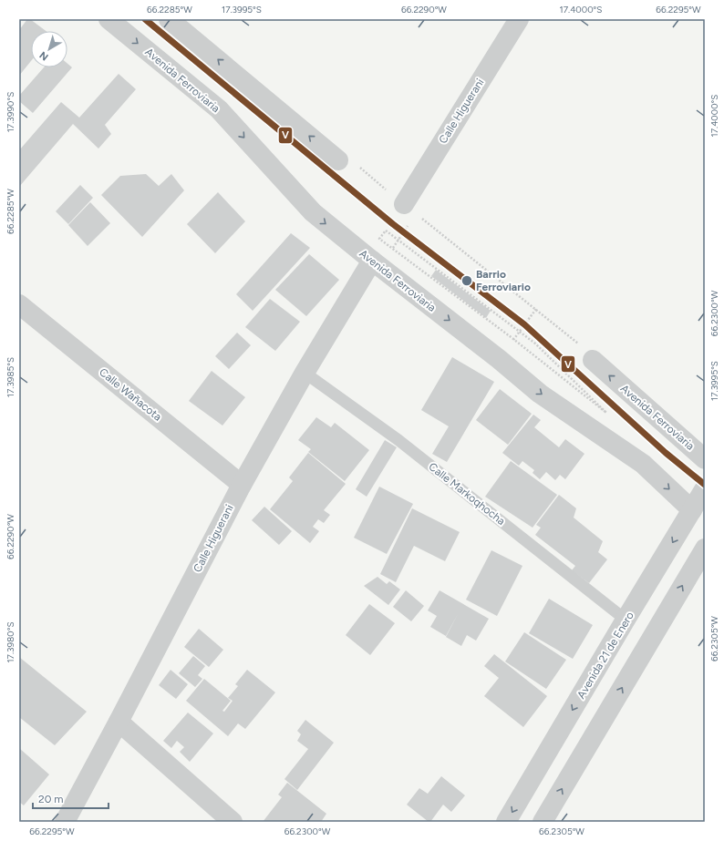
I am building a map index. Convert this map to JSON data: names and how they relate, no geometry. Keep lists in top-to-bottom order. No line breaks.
{"streets":{"street":["Avenida Ferroviaria","Calle Higuerani","Calle Wañacota","Avenida 21 de Enero"],"lane":["Calle Markoqhocha"]},"crossings":[["Avenida Ferroviaria","Calle Higuerani"],["Avenida Ferroviaria","Avenida 21 de Enero"],["Calle Higuerani","Calle Wañacota"],["Calle Higuerani","Calle Markoqhocha"],["Calle Markoqhocha","Avenida 21 de Enero"]],"places":["Barrio Ferroviario"],"lines":["transit line V"],"scale_bar":"20 m","north":"bottom left","coordinates":["66.2285°W","17.3995°S","66.2290°W","17.4000°S","66.2295°W","17.3990°S","66.2300°W","17.3985°S","66.2305°W","17.3980°S"]}
